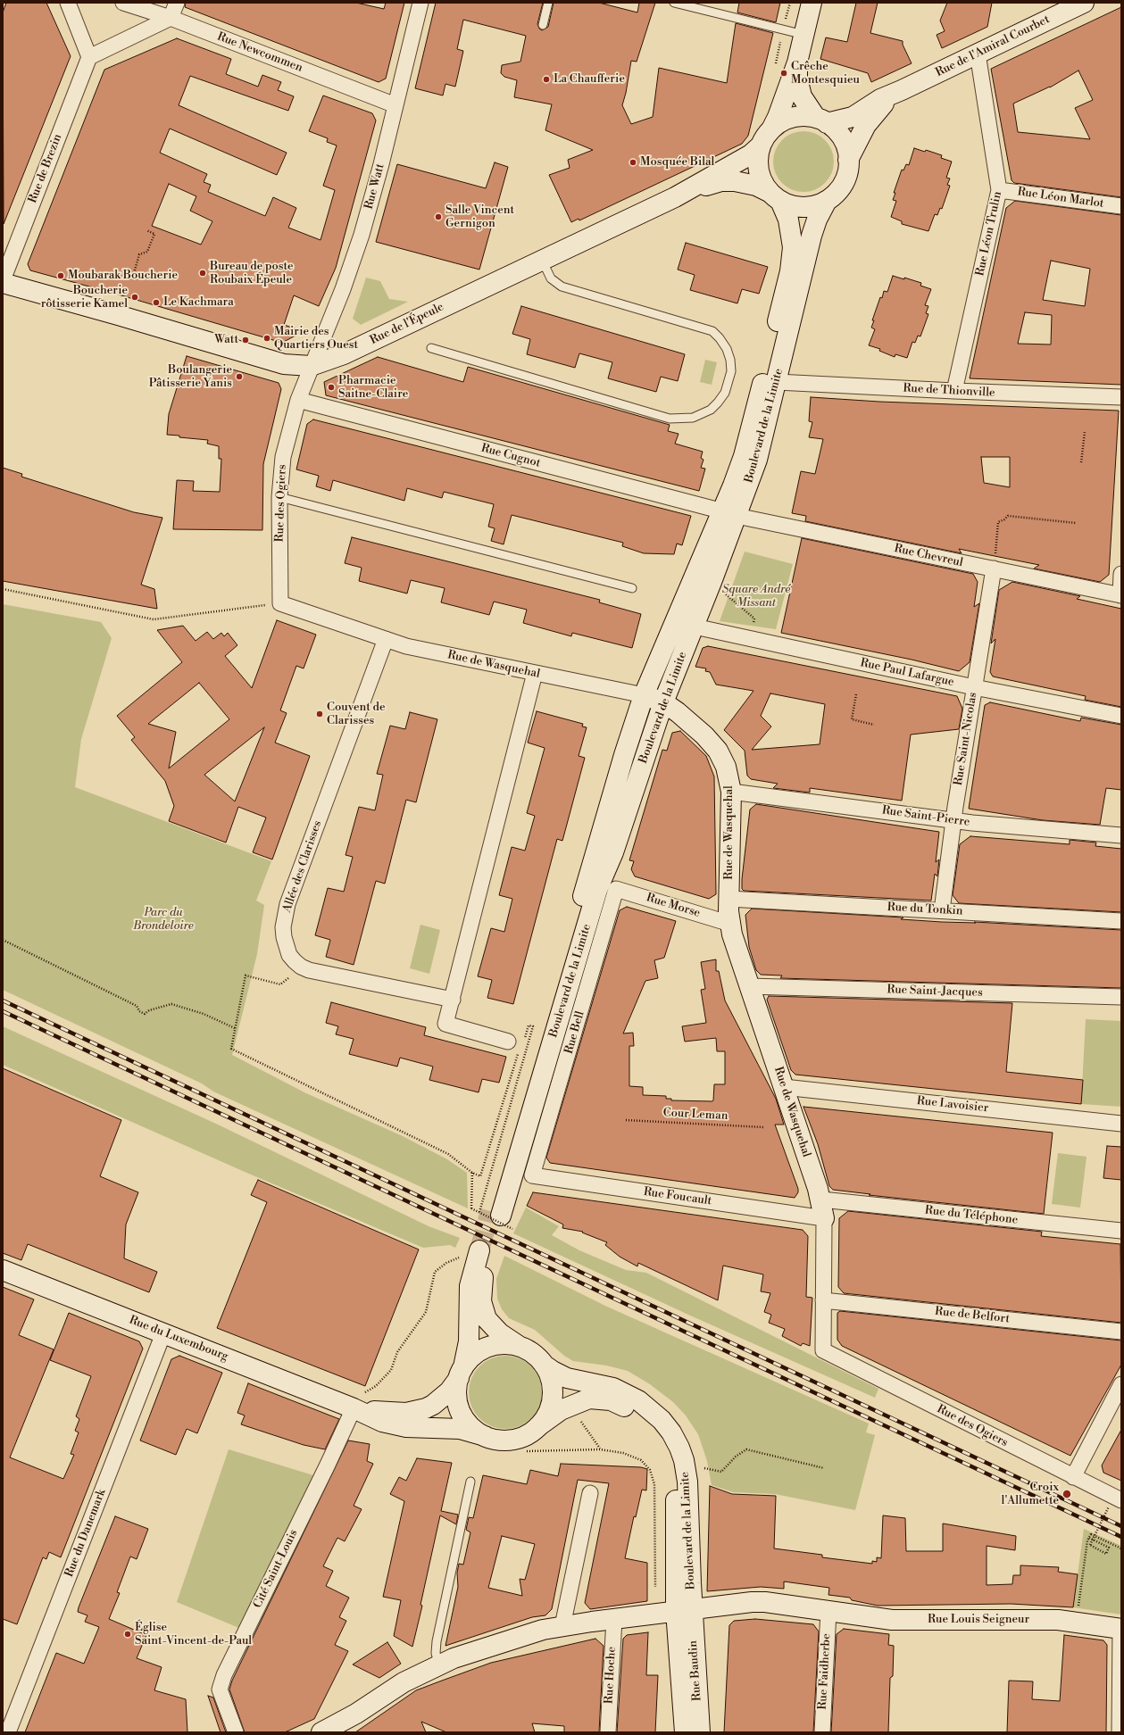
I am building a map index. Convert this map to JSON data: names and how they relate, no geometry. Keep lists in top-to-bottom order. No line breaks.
{"streets":{"main road":["Rue de l'Amiral Courbet","Rue de l'Épeule","Boulevard de la Limite","Rue de Wasquehal","Rue du Luxembourg","Rue Louis Seigneur","Rue Baudin"],"street":["Rue Newcommen","Rue de Brezin","Rue Watt","Rue Léon Marlot","Rue Léon Trulin","Rue de Thionville","Rue Cugnot","Rue des Ogiers","Rue Chevreul","Rue Paul Lafargue","Rue Saint-Nicolas","Rue Saint-Pierre","Allée des Clarisses","Rue Morse","Rue du Tonkin","Rue Saint-Jacques","Rue Bell","Rue Lavoisier","Rue Foucault","Rue du Téléphone","Rue de Belfort","Rue du Danemark","Cité Saint-Louis","Rue Faidherbe","Rue Hoche"],"path":["Cour Leman"]},"crossings":[["Rue de l'Amiral Courbet","Rue Léon Trulin"],["Rue de l'Amiral Courbet","Rue de l'Épeule"],["Rue de l'Amiral Courbet","Boulevard de la Limite"],["Rue Newcommen","Rue Watt"],["Rue Watt","Rue de l'Épeule"],["Rue Watt","Rue des Ogiers"],["Rue Léon Marlot","Rue Léon Trulin"],["Rue Léon Trulin","Rue de Thionville"],["Rue de l'Épeule","Boulevard de la Limite"],["Rue de l'Épeule","Rue des Ogiers"],["Rue de Thionville","Boulevard de la Limite"],["Boulevard de la Limite","Rue Cugnot"],["Boulevard de la Limite","Rue Chevreul"],["Boulevard de la Limite","Rue de Wasquehal"],["Boulevard de la Limite","Rue Paul Lafargue"],["Boulevard de la Limite","Rue du Luxembourg"],["Boulevard de la Limite","Rue Louis Seigneur"],["Boulevard de la Limite","Rue Baudin"],["Rue Cugnot","Rue des Ogiers"],["Rue Cugnot","Rue Chevreul"],["Rue des Ogiers","Rue de Wasquehal"],["Rue Chevreul","Rue Saint-Nicolas"],["Rue de Wasquehal","Rue Saint-Pierre"],["Rue de Wasquehal","Allée des Clarisses"],["Rue de Wasquehal","Rue Morse"],["Rue de Wasquehal","Rue du Tonkin"],["Rue de Wasquehal","Rue Saint-Jacques"],["Rue de Wasquehal","Rue Lavoisier"],["Rue de Wasquehal","Rue Foucault"],["Rue de Wasquehal","Rue du Téléphone"],["Rue de Wasquehal","Rue de Belfort"],["Rue Paul Lafargue","Rue Saint-Nicolas"],["Rue Saint-Nicolas","Rue Saint-Pierre"],["Rue Saint-Nicolas","Rue du Tonkin"],["Rue Morse","Rue Bell"],["Rue Bell","Rue Foucault"],["Rue Foucault","Rue du Téléphone"],["Rue du Luxembourg","Rue du Danemark"],["Rue du Luxembourg","Cité Saint-Louis"],["Rue Louis Seigneur","Rue Baudin"],["Rue Louis Seigneur","Rue Faidherbe"],["Rue Louis Seigneur","Rue Hoche"]],"parks":["Square André Missant","Parc du Brondeloire"],"places":["Crêche Montesquieu","La Chaufferie","Mosquée Bilal","Salle Vincent Gernigon","Bureau de poste Roubaix Épeule","Moubarak Boucherie","Boucherie rôtisserie Kamel","Le Kachmara","Mairie des Quartiers Ouest","Watt","Boulangerie Pâtisserie Yanis","Pharmacie Saitne-Claire","Couvent de Clarisses","Croix l'Allumette","Église Saint-Vincent-de-Paul"]}
